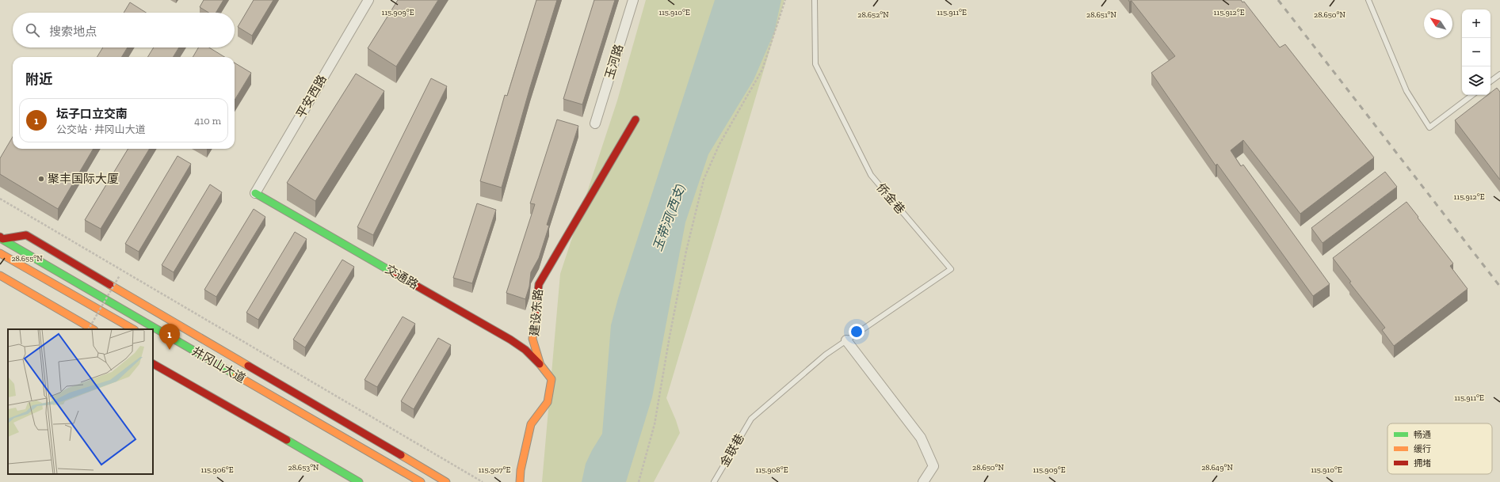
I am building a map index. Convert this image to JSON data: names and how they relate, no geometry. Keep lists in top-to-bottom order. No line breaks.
{"streets":{"main road":["交通路","建设东路","井冈山大道"],"street":["玉河路","平安西路"],"lane":["侨金巷","金联巷"]},"crossings":[["平安西路","交通路"],["侨金巷","金联巷"],["交通路","建设东路"]],"water":["玉带河(西支)"],"places":["聚丰国际大厦"],"legend":["畅通","缓行","拥堵"],"north":"top left","page":{"map_buttons":["+","−"],"search":"搜索地点","heading":"附近","list":[{"mark":"1","name":"坛子口立交南","note":"公交站 · 井冈山大道","value":"410 m"}],"pins":"1"},"coordinates":["115.911°E","115.909°E","115.910°E","115.912°E","28.652°N","28.651°N","28.650°N","28.655°N","28.653°N","28.649°N","115.906°E","115.907°E","115.908°E"]}
